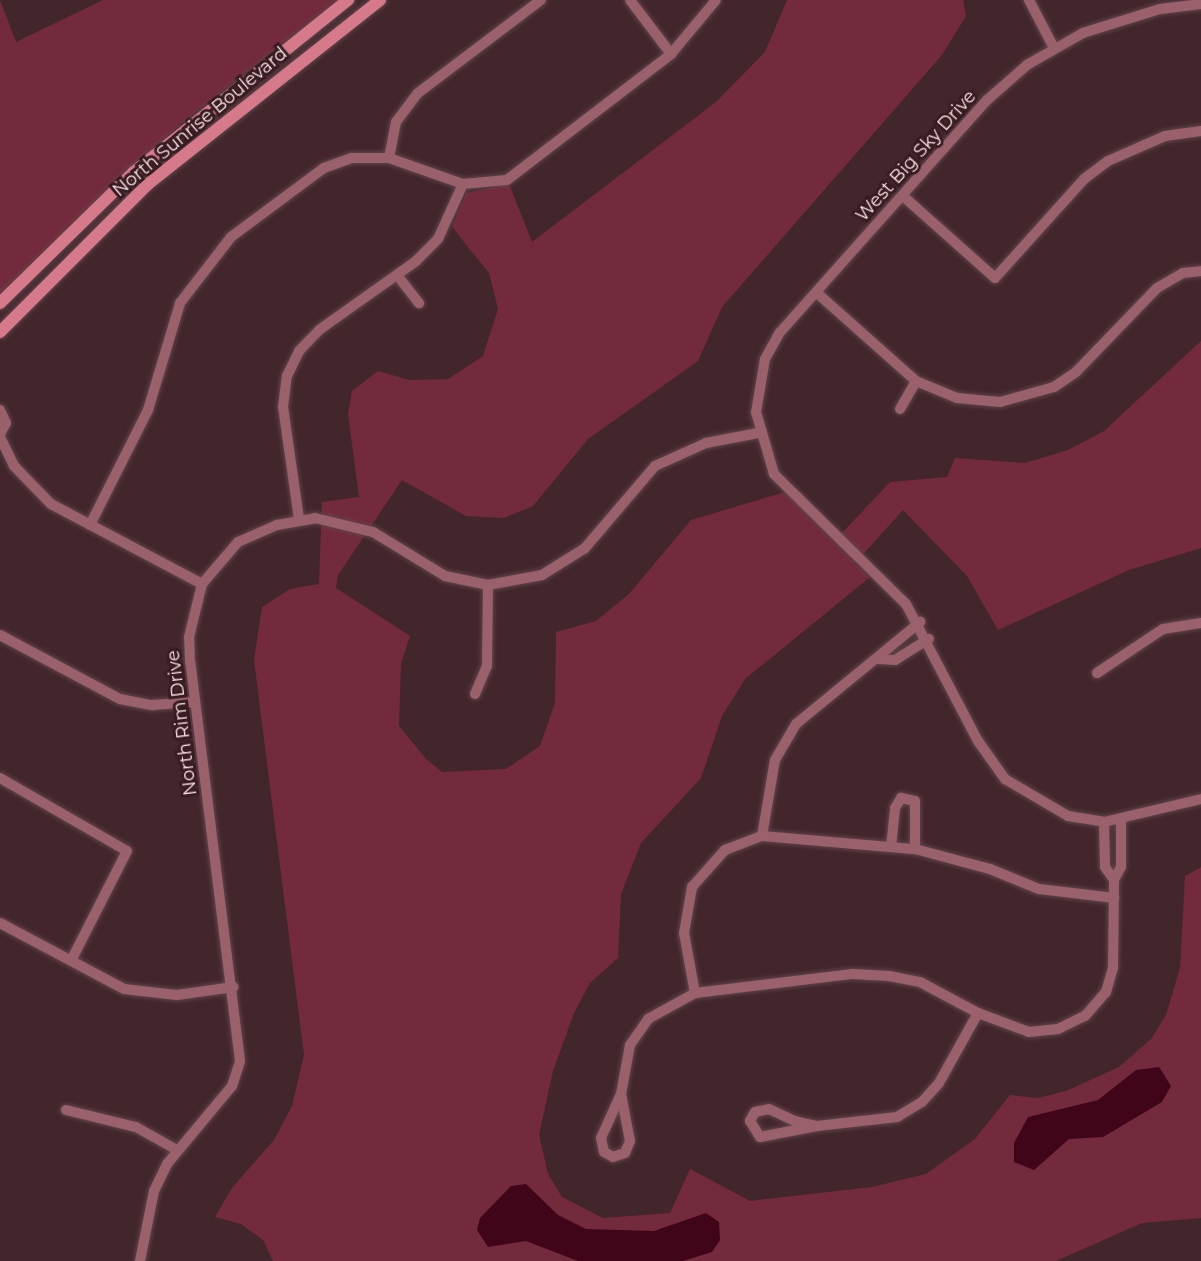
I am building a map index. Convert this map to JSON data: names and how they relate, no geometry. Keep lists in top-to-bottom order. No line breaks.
{"streets":{"street":["North Sunrise Boulevard","West Big Sky Drive","North Rim Drive"]},"crossings":[["West Big Sky Drive","North Rim Drive"]]}
